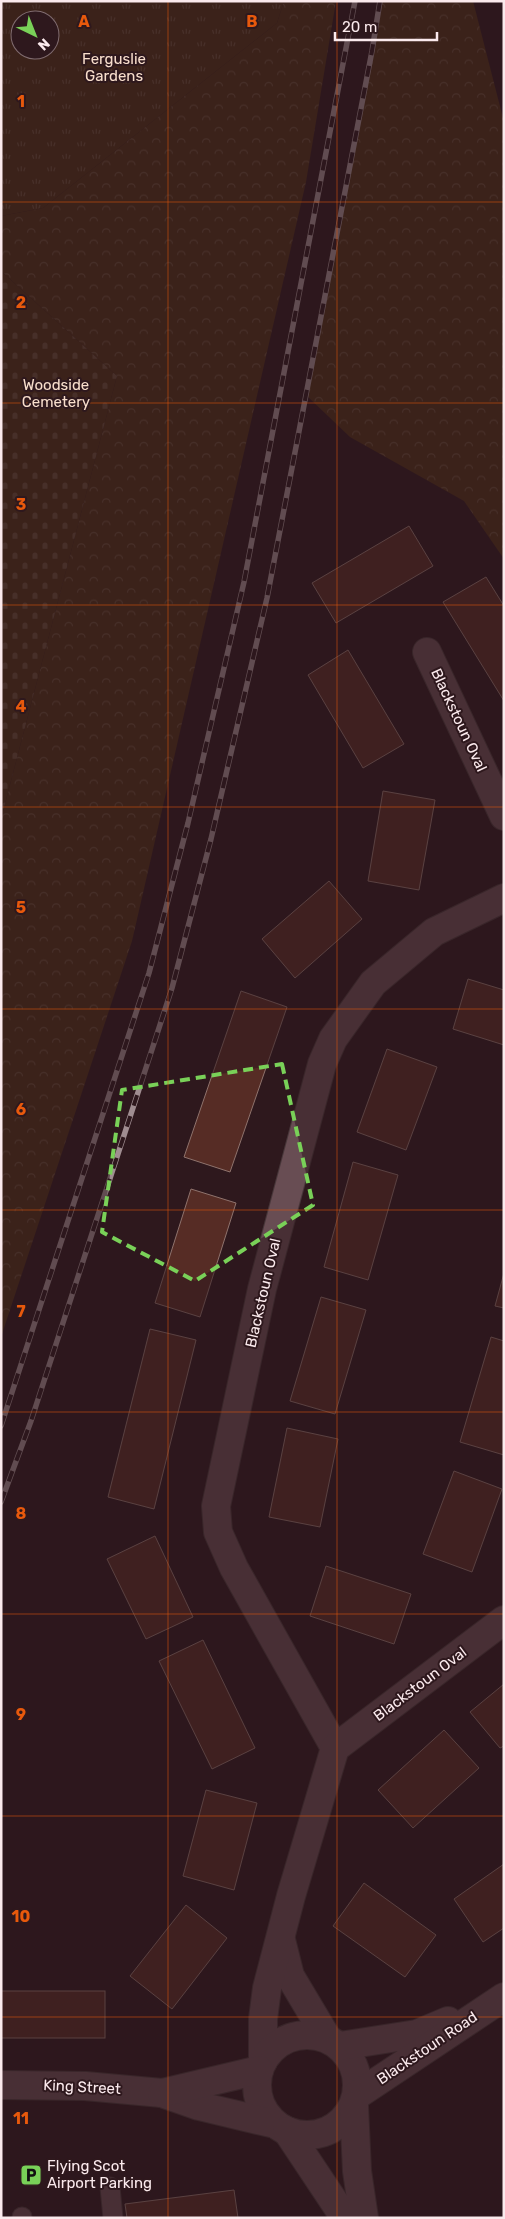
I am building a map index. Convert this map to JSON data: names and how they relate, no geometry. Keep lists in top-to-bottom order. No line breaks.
{"streets":{"street":["Blackstoun Oval","Blackstoun Road","King Street"]},"crossings":[["Blackstoun Road","King Street"]],"parks":["Ferguslie Gardens","Woodside Cemetery"],"places":{"parking":["Flying Scot Airport Parking"]},"scale_bar":"20 m","north":"bottom right","grid":{"columns":["A","B"],"rows":["1","2","3","4","5","6","7","8","9","10","11"]}}
